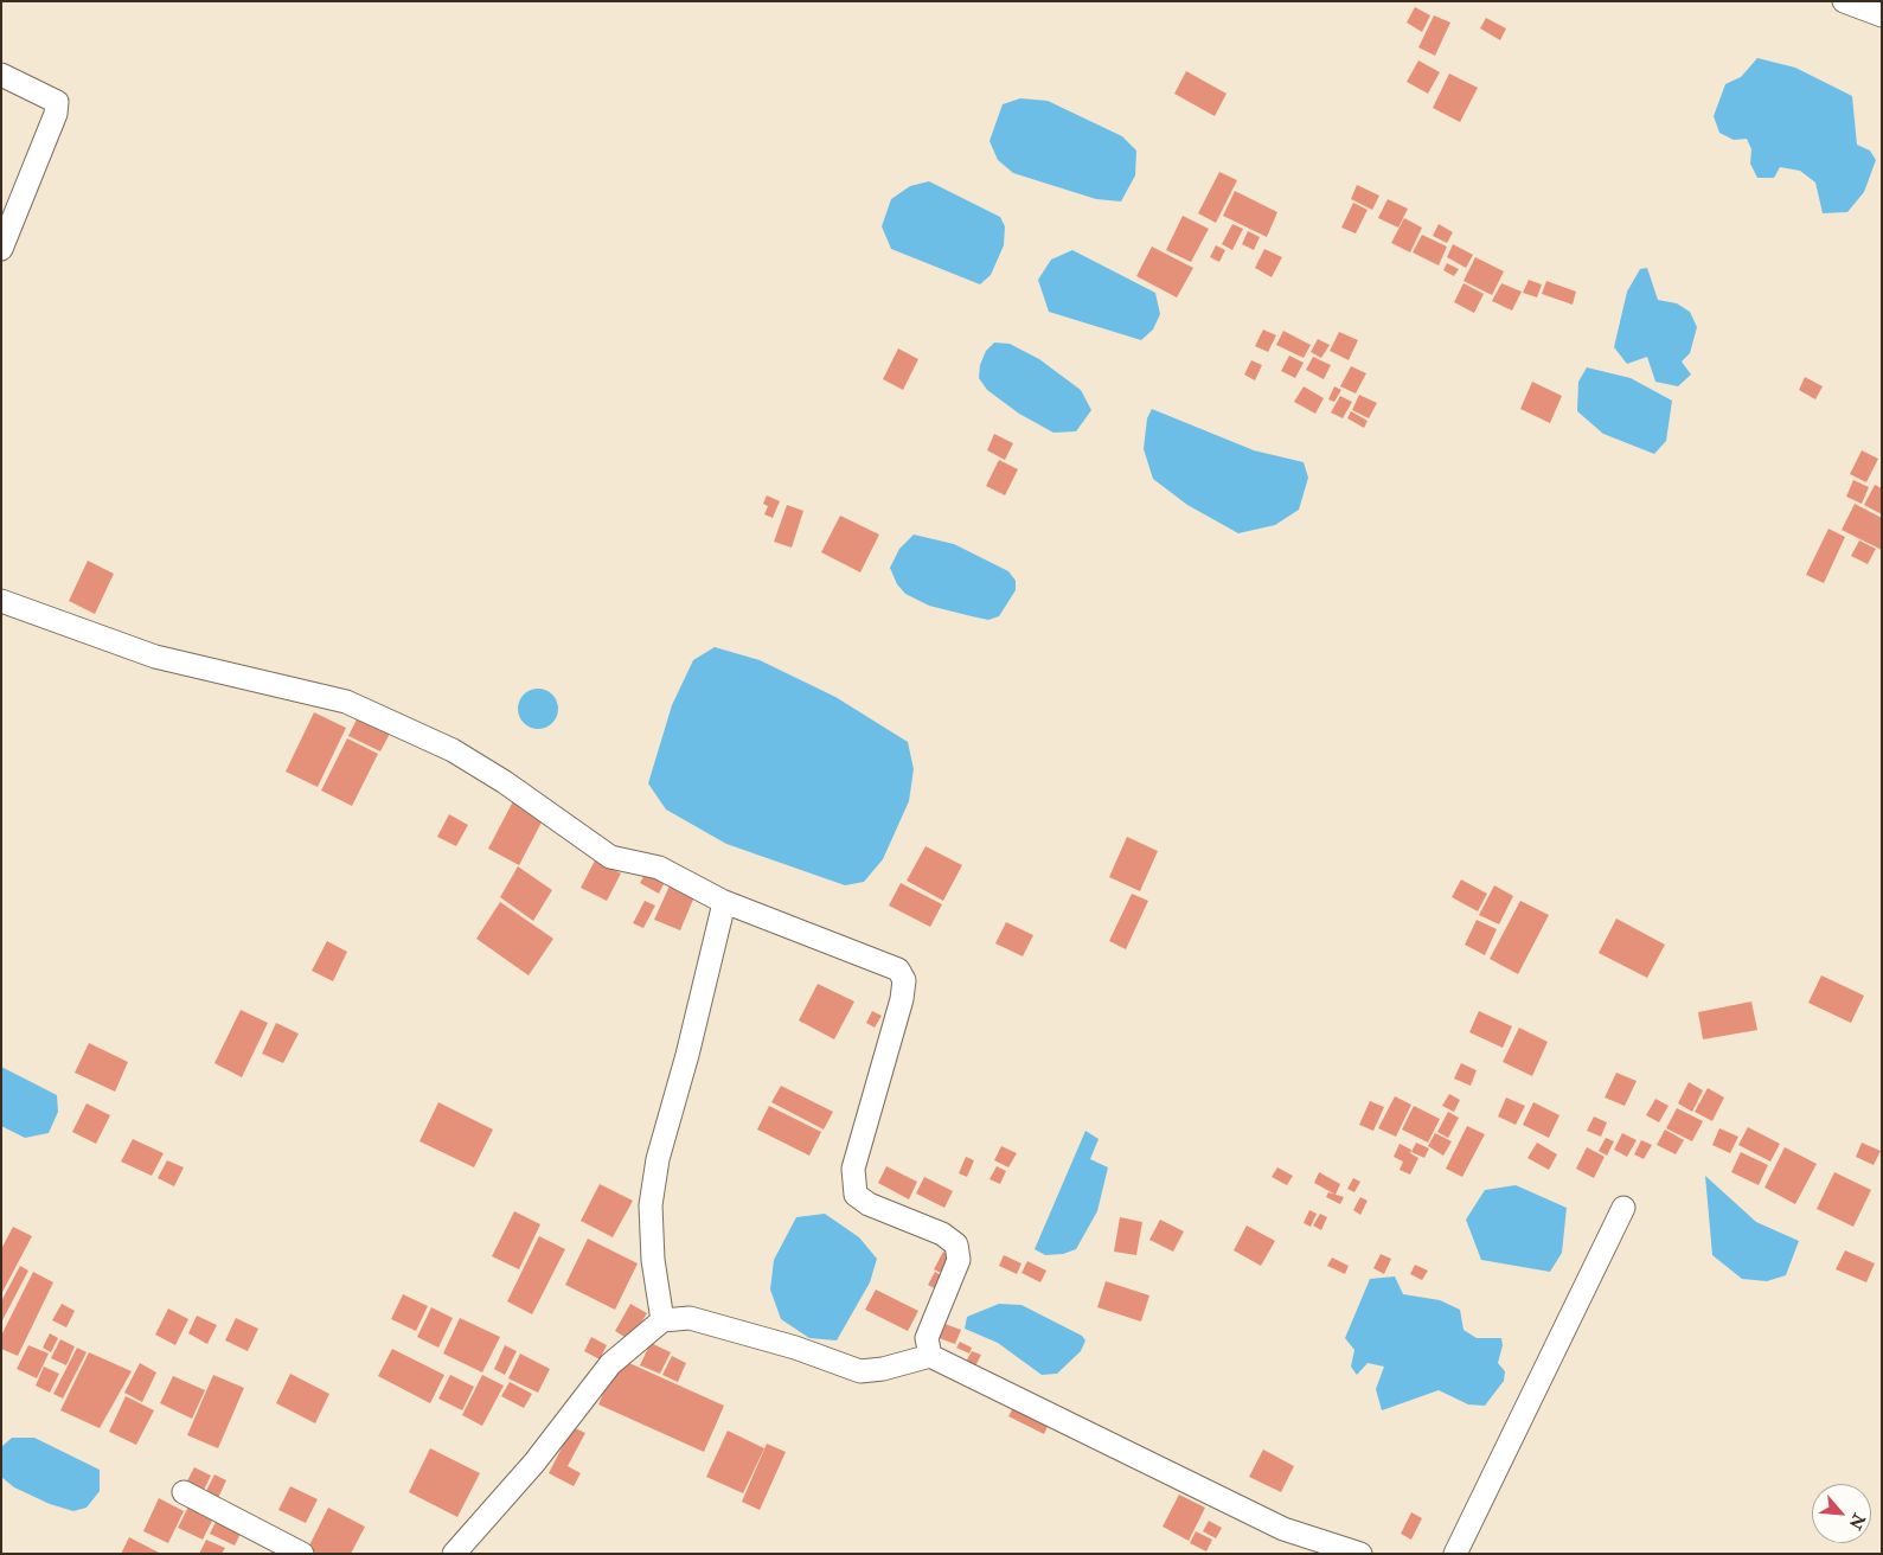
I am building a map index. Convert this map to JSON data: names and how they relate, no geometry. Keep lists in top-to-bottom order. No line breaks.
{"north":"bottom right"}
